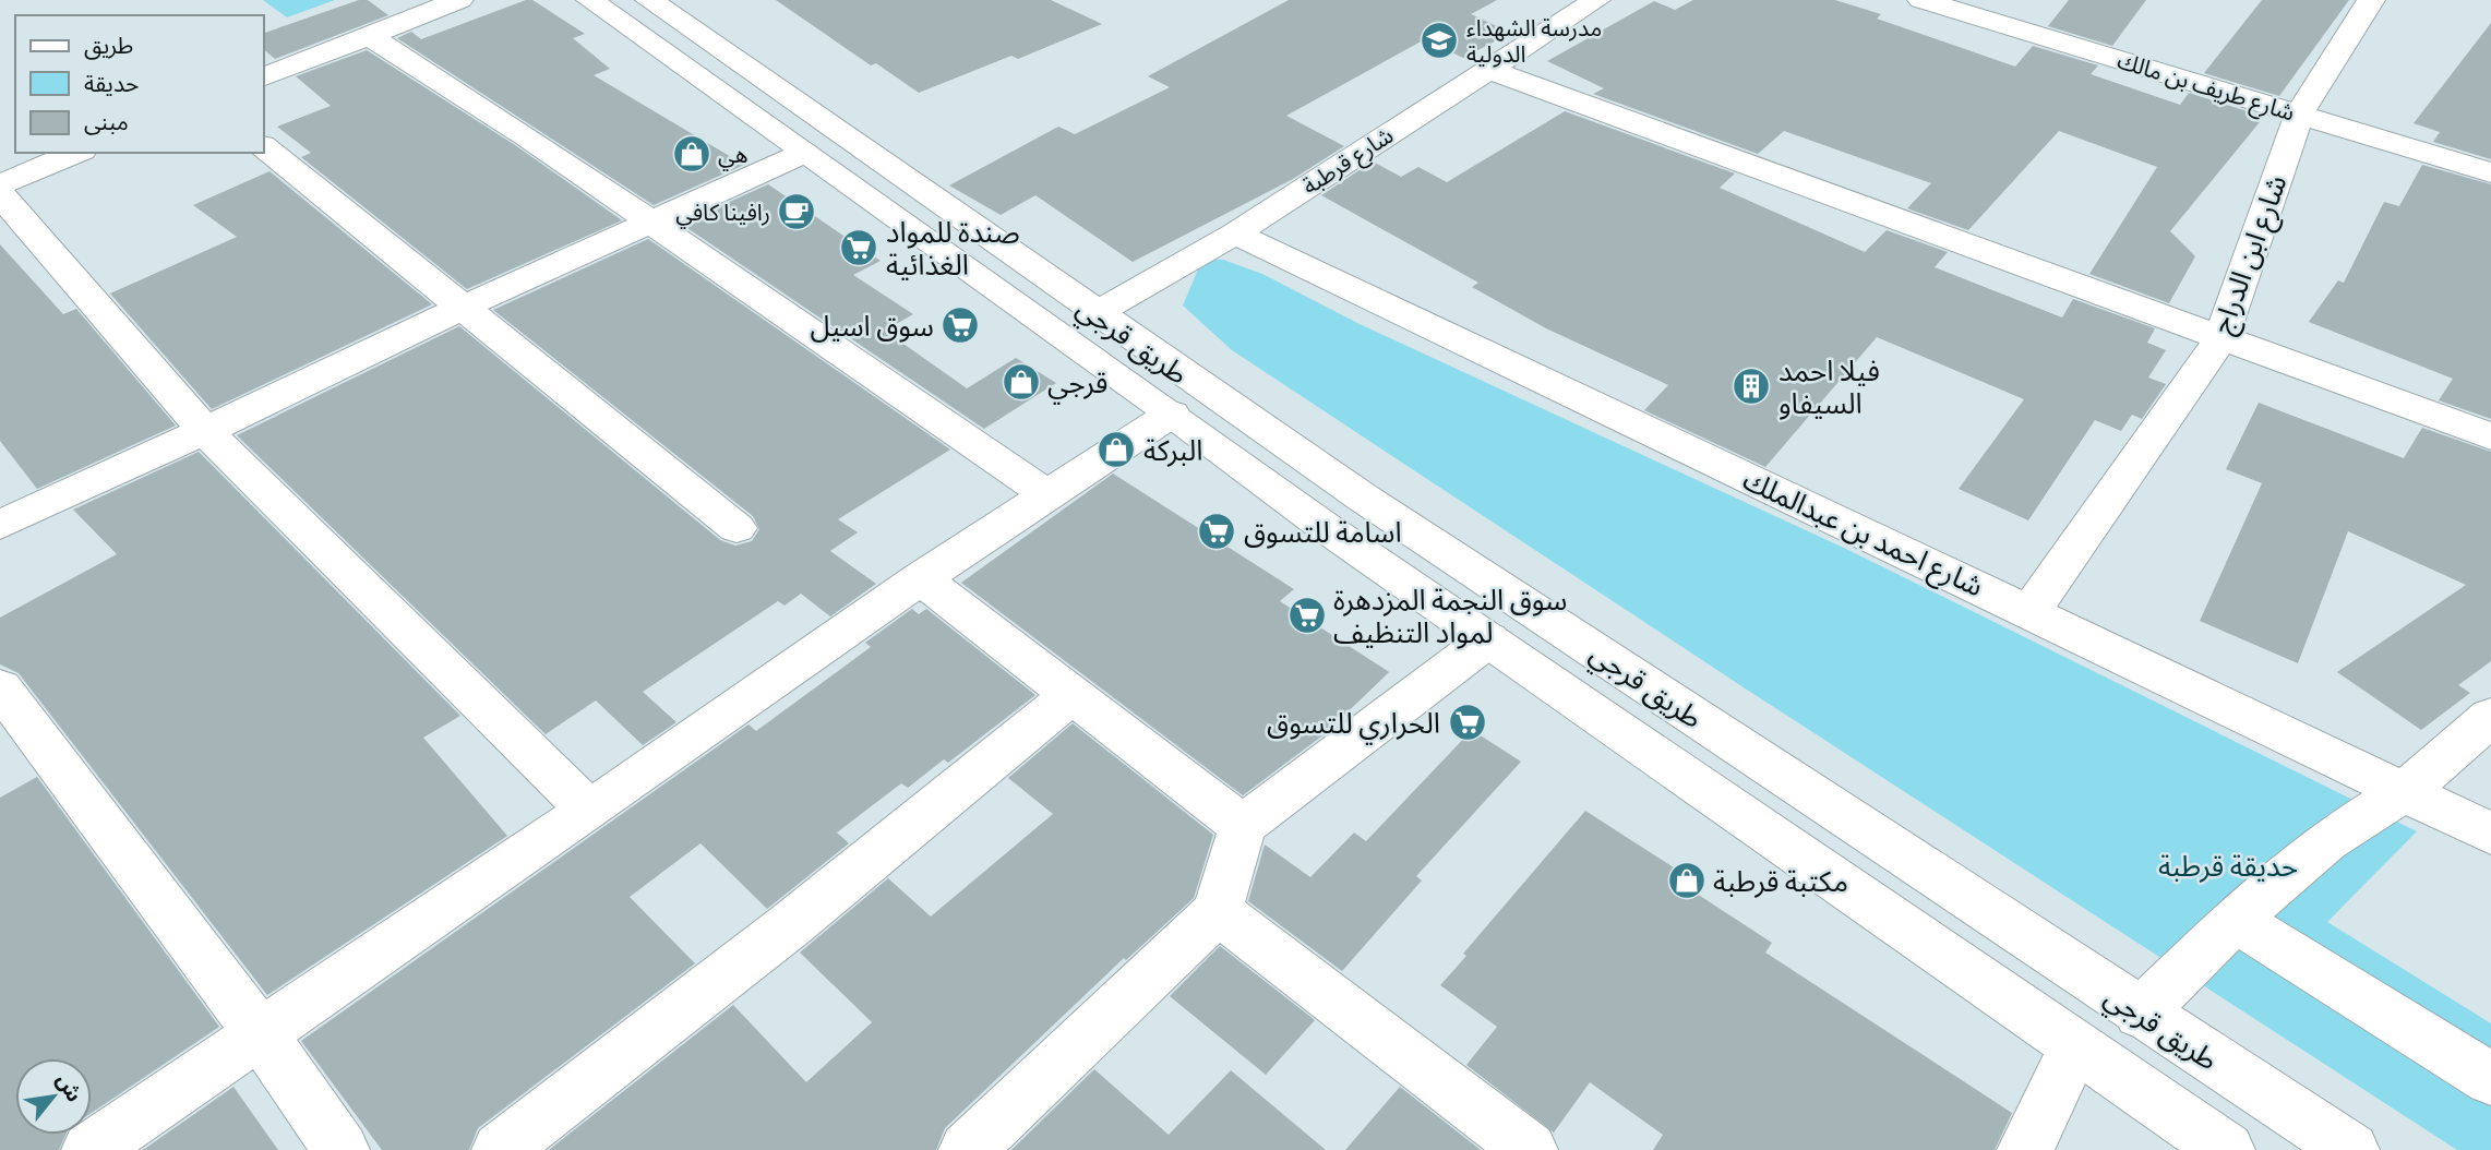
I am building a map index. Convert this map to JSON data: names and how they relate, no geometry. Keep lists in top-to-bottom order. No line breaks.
{"streets":{"main road":["شارع طريف بن مالك","شارع قرطبة","شارع ابن الدراج","طريق قرجي","شارع احمد بن عبدالملك"]},"crossings":[["شارع طريف بن مالك","شارع ابن الدراج"],["شارع قرطبة","طريق قرجي"],["شارع قرطبة","شارع احمد بن عبدالملك"],["شارع ابن الدراج","شارع احمد بن عبدالملك"]],"parks":["حديقة قرطبة"],"places":{"school or university":["مدرسة الشهداء الدولية"],"shop":["هي","قرجي","البركة","مكتبة قرطبة"],"cafe":["رافينا كافي"],"supermarket":["صندة للمواد الغذائية","سوق اسيل","اسامة للتسوق","سوق النجمة المزدهرة لمواد التنظيف","الحراري للتسوق"],"building":["فيلا احمد السيفاو"]},"legend":["طريق","حديقة","مبنى"],"north":"top right"}
